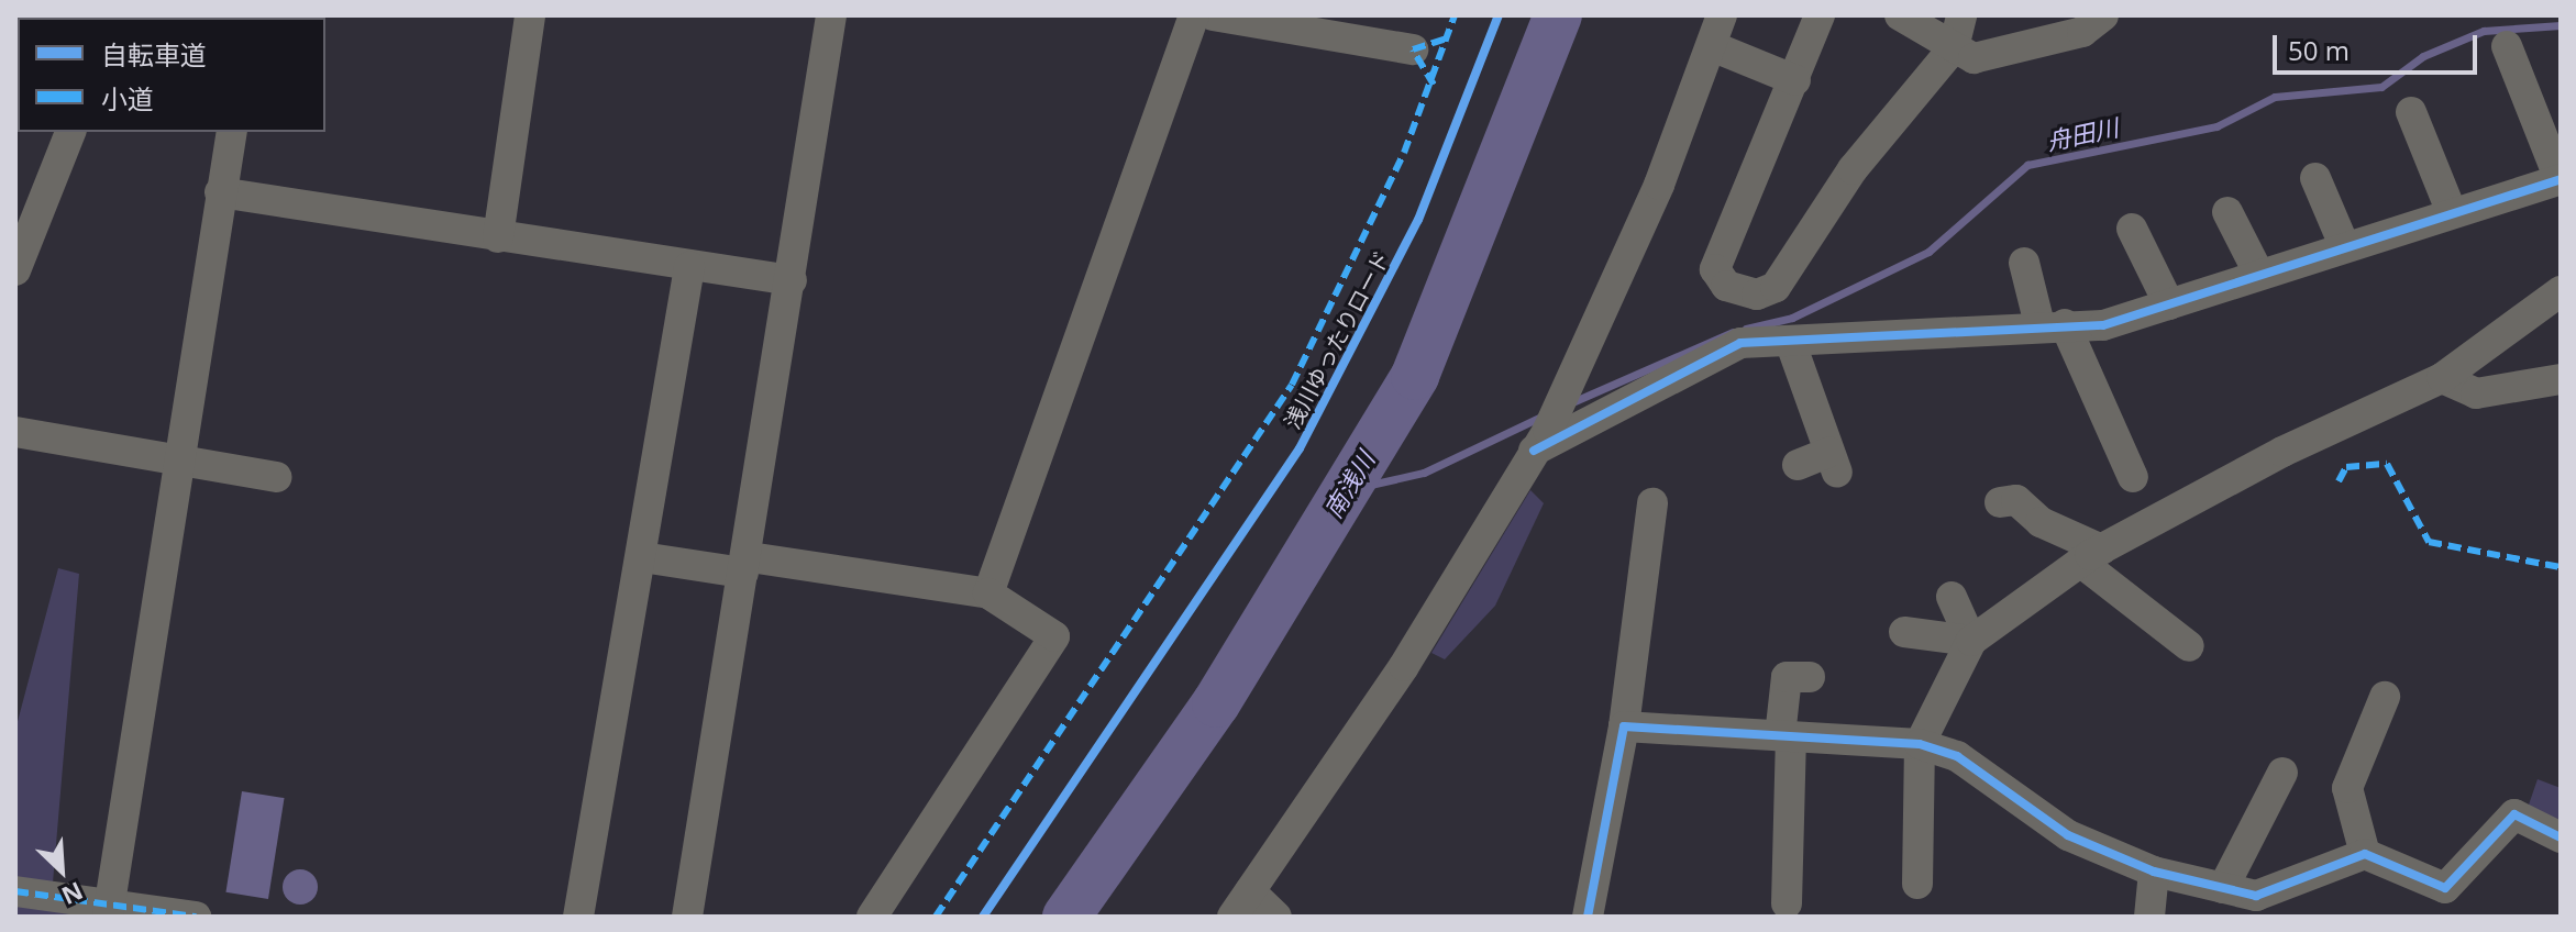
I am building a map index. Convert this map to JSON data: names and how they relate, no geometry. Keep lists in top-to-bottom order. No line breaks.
{"streets":{"cycle path":["浅川ゆったりロード"]},"water":["舟田川","南浅川"],"legend":["自転車道","小道"],"scale_bar":"50 m","north":"bottom right"}
